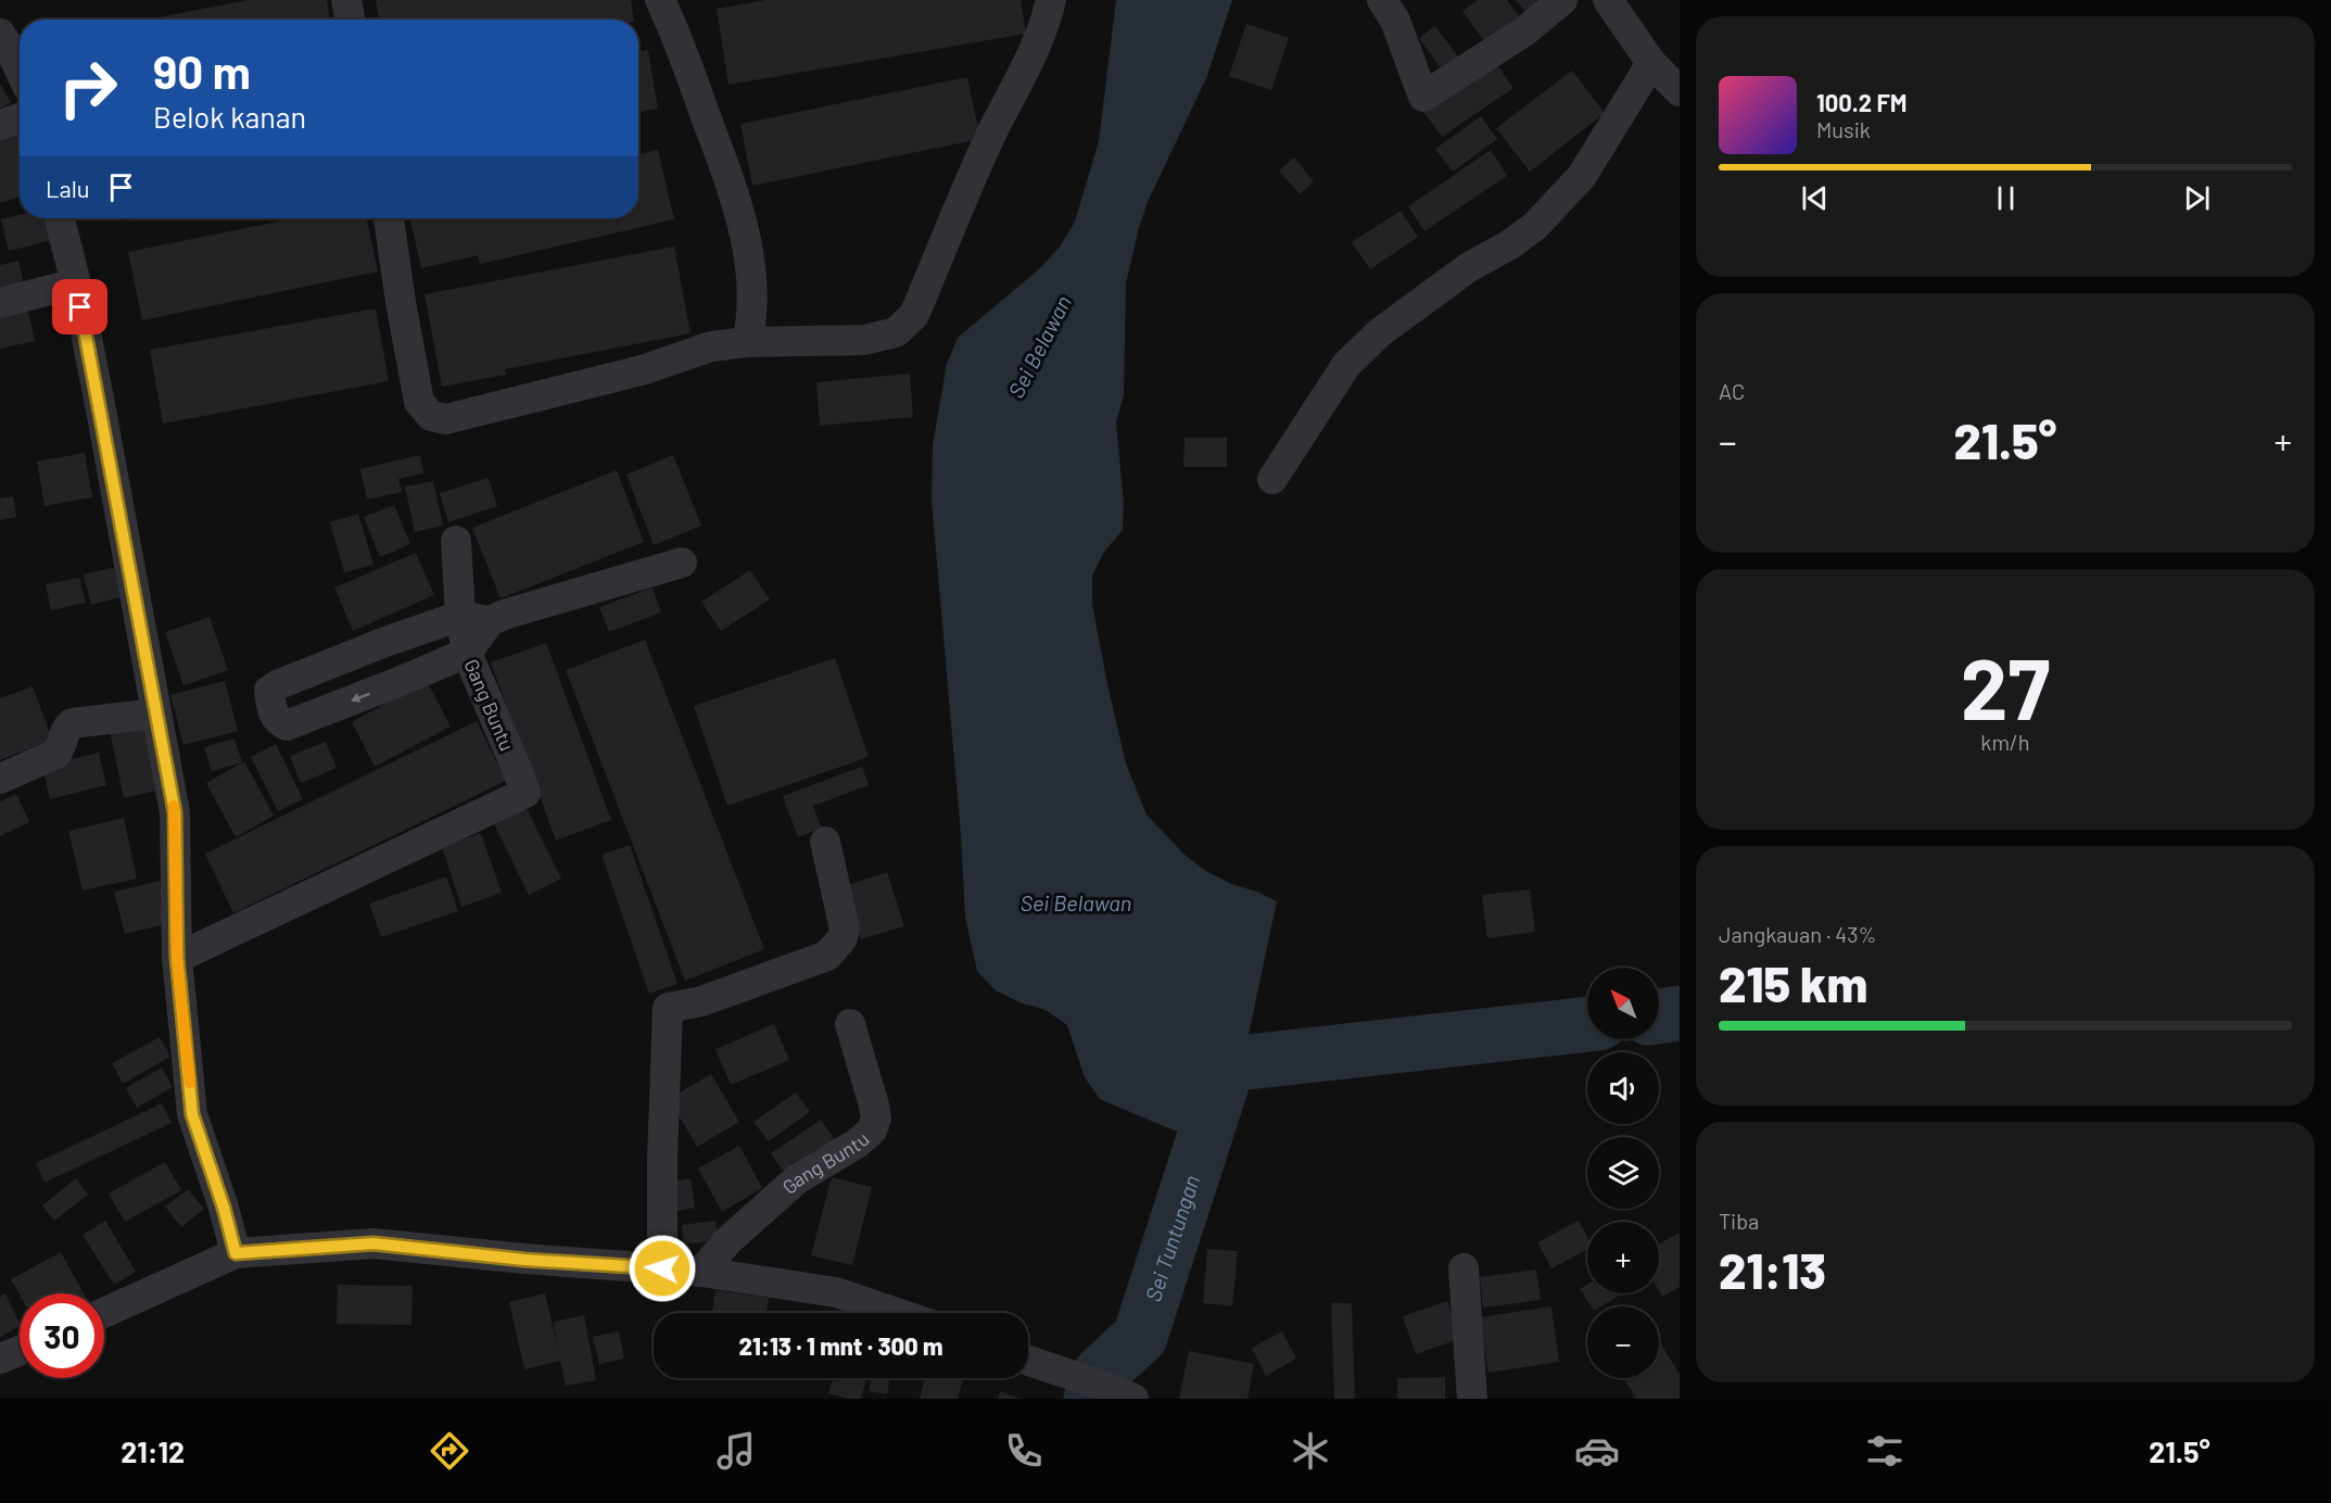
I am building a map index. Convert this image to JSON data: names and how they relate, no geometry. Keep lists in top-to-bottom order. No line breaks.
{"streets":{"street":["Gang Buntu"]},"water":["Sei Belawan","Sei Tuntungan"],"north":"top left","page":{"turn":["90 m","Belok kanan"],"song":["100.2 FM","Musik"],"then":"Lalu","tile":["AC",["27","km/h"],["Jangkauan · 43%","215 km"],["Tiba","21:13"]],"heat":["−","21.5°","+"],"map_buttons":["+","−"],"limit":"30","trip":"21:13 · 1 mnt · 300 m","tabs":["21:12","21.5°"]}}
